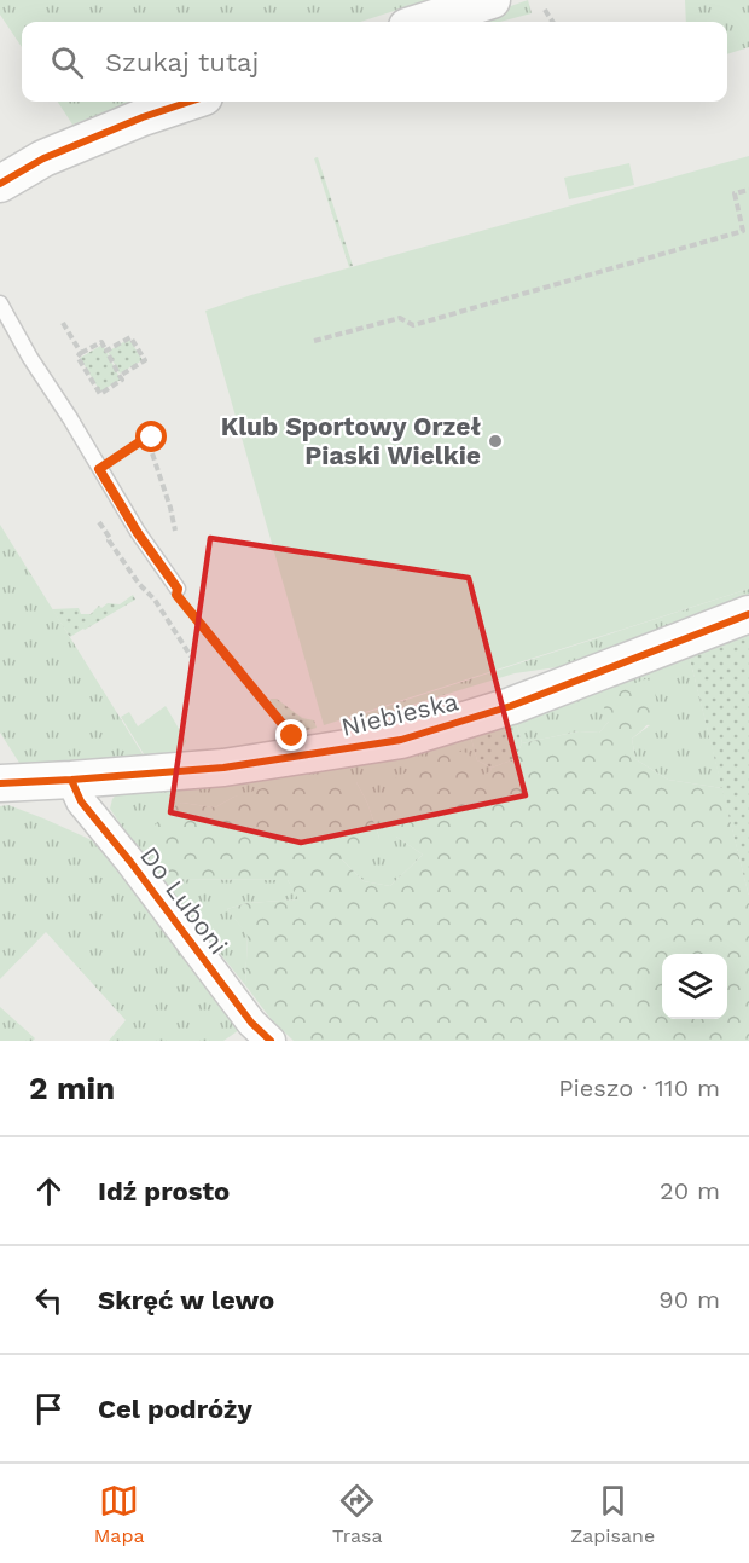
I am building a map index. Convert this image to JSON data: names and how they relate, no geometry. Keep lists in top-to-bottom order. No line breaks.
{"streets":{"street":["Niebieska","Do Luboni"]},"crossings":[["Niebieska","Do Luboni"]],"places":["Klub Sportowy Orzeł Piaski Wielkie"],"page":{"search":"Szukaj tutaj","heading":["2 min","Pieszo · 110 m"],"list":[["Idź prosto","20 m"],["Skręć w lewo","90 m"],"Cel podróży"],"nav":["Mapa","Trasa","Zapisane"]}}
